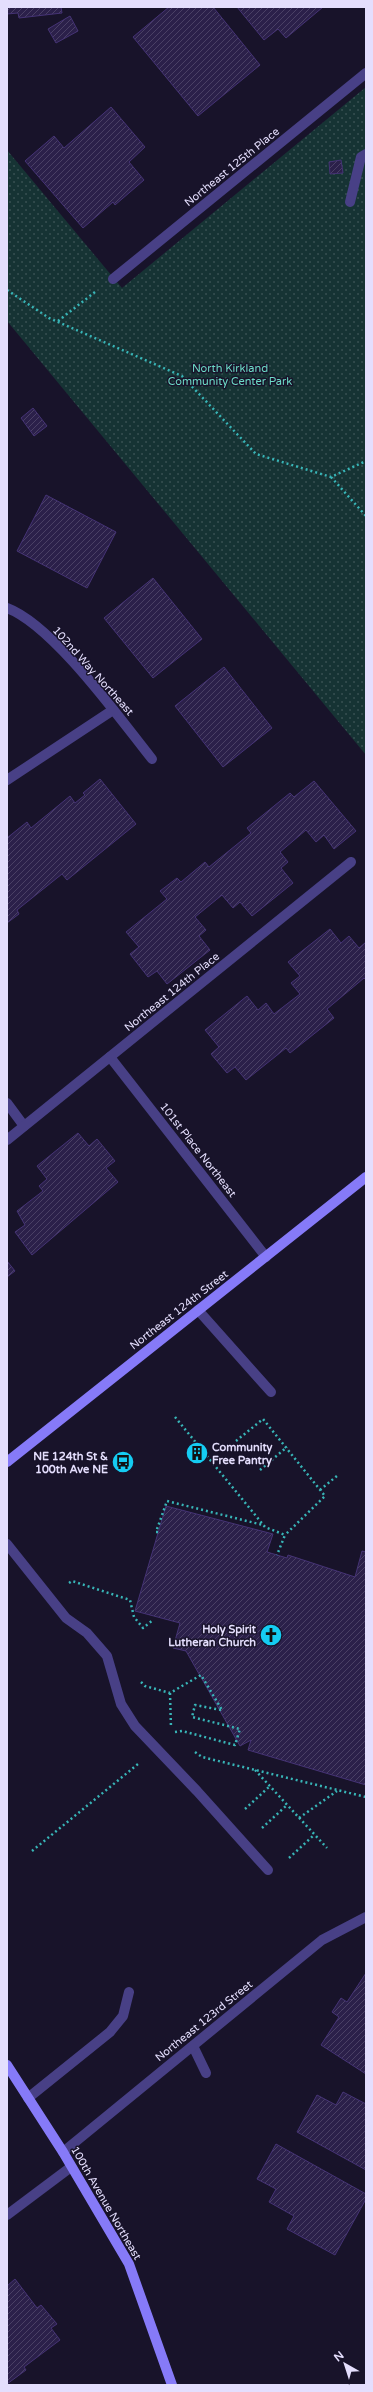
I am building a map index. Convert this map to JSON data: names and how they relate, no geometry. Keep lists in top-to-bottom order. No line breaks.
{"streets":{"main road":["Northeast 124th Street","100th Avenue Northeast"],"street":["Northeast 125th Place","102nd Way Northeast","Northeast 124th Place","101st Place Northeast","Northeast 123rd Street"]},"crossings":[["Northeast 124th Place","101st Place Northeast"],["101st Place Northeast","Northeast 124th Street"],["Northeast 123rd Street","100th Avenue Northeast"]],"parks":["North Kirkland Community Center Park"],"places":{"building":["Community Free Pantry"],"bus stop":["NE 124th St & 100th Ave NE"],"church":["Holy Spirit Lutheran Church"]},"north":"top left"}
